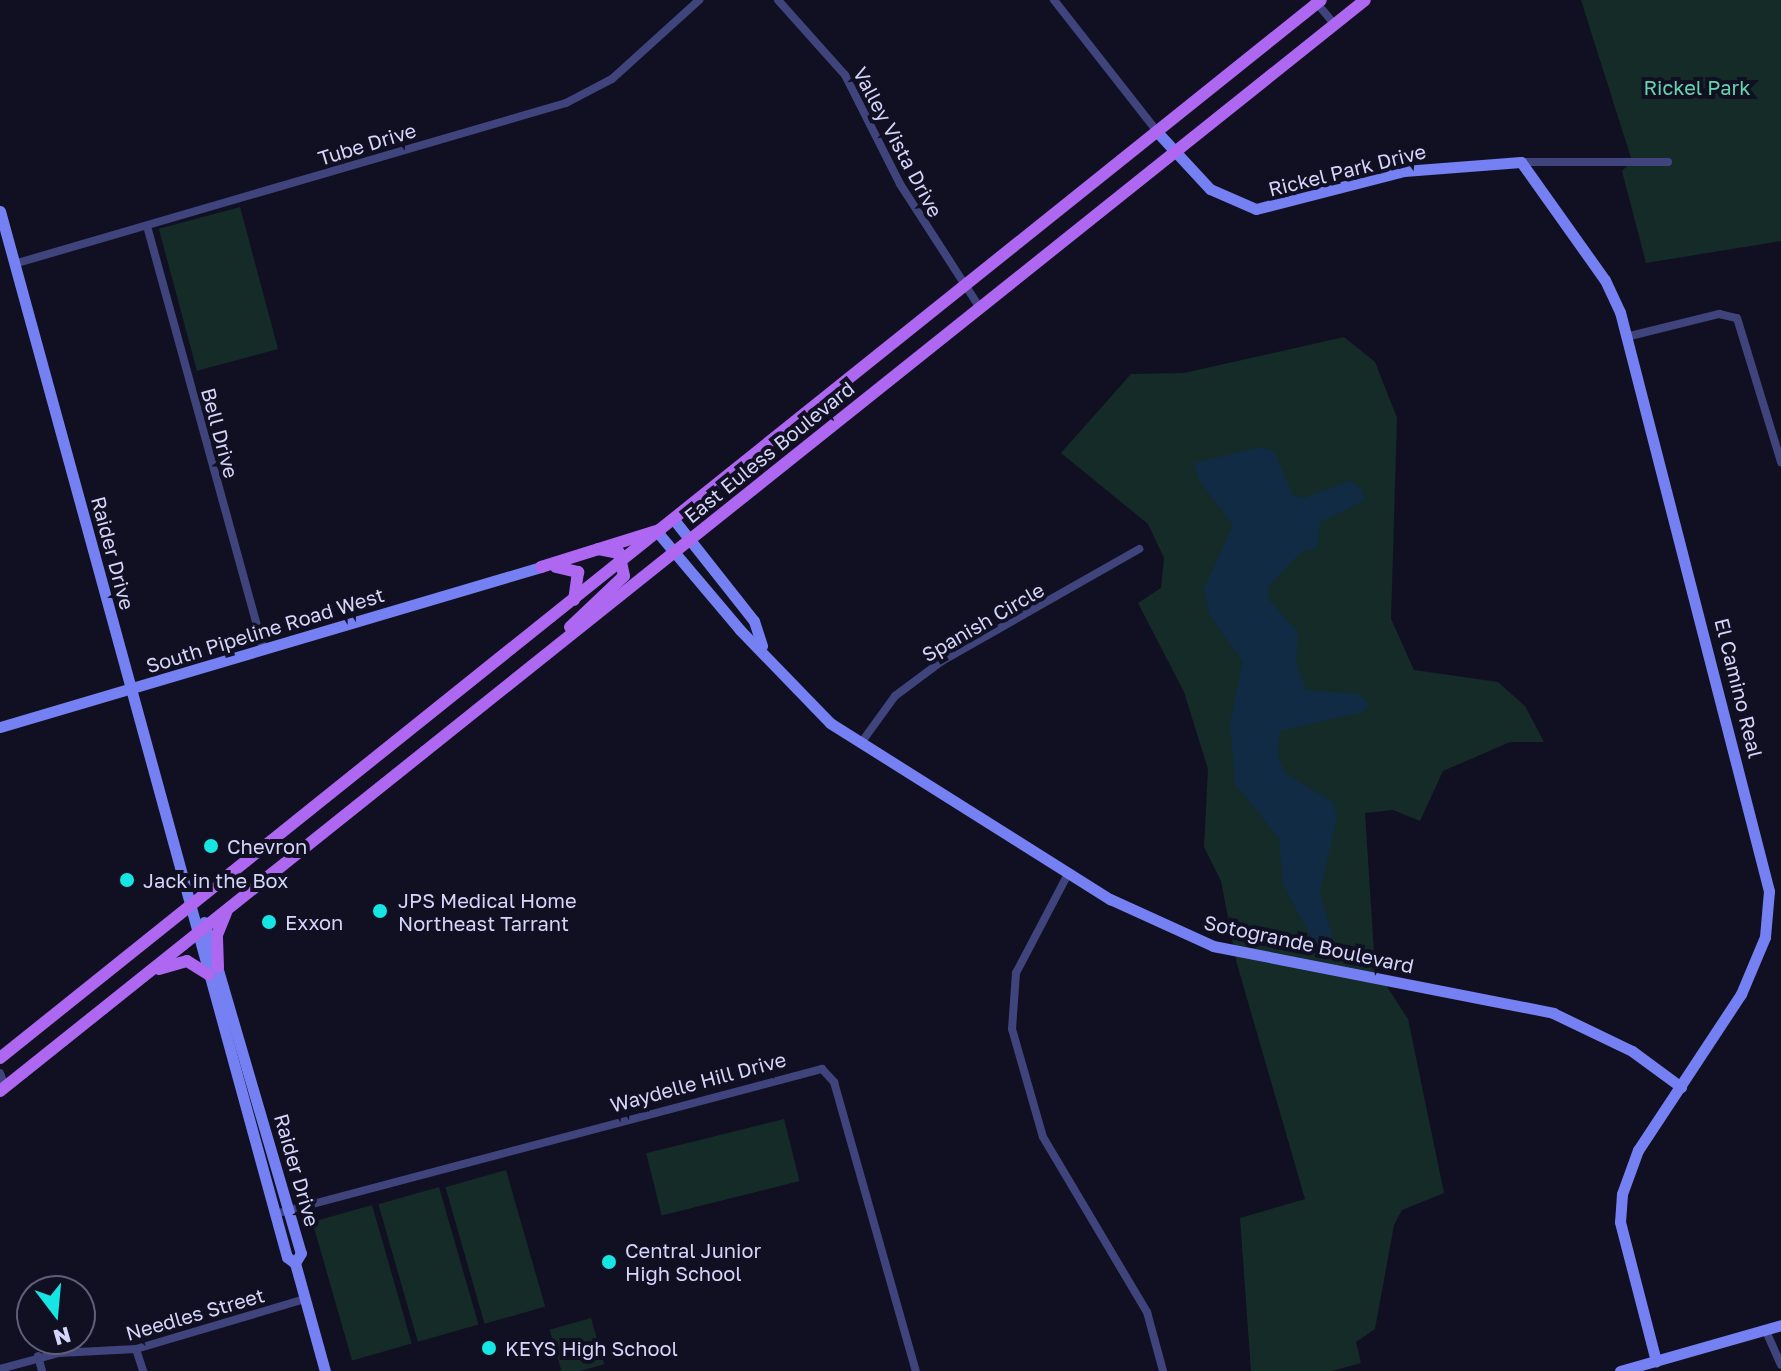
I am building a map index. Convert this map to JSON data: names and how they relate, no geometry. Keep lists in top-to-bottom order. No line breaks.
{"streets":{"main road":["East Euless Boulevard"],"street":["Valley Vista Drive","Tube Drive","Rickel Park Drive","Bell Drive","Raider Drive","Spanish Circle","South Pipeline Road West","El Camino Real","Sotogrande Boulevard","Waydelle Hill Drive","Needles Street"]},"crossings":[["Valley Vista Drive","East Euless Boulevard"],["Tube Drive","Bell Drive"],["Tube Drive","Raider Drive"],["Rickel Park Drive","East Euless Boulevard"],["Rickel Park Drive","El Camino Real"],["Bell Drive","South Pipeline Road West"],["East Euless Boulevard","Raider Drive"],["East Euless Boulevard","Sotogrande Boulevard"],["Raider Drive","South Pipeline Road West"],["Raider Drive","Waydelle Hill Drive"],["Raider Drive","Needles Street"],["Spanish Circle","Sotogrande Boulevard"],["El Camino Real","Sotogrande Boulevard"]],"parks":["Rickel Park"],"places":["Chevron","Jack in the Box","JPS Medical Home Northeast Tarrant","Exxon","Central Junior High School","KEYS High School"],"north":"bottom"}
